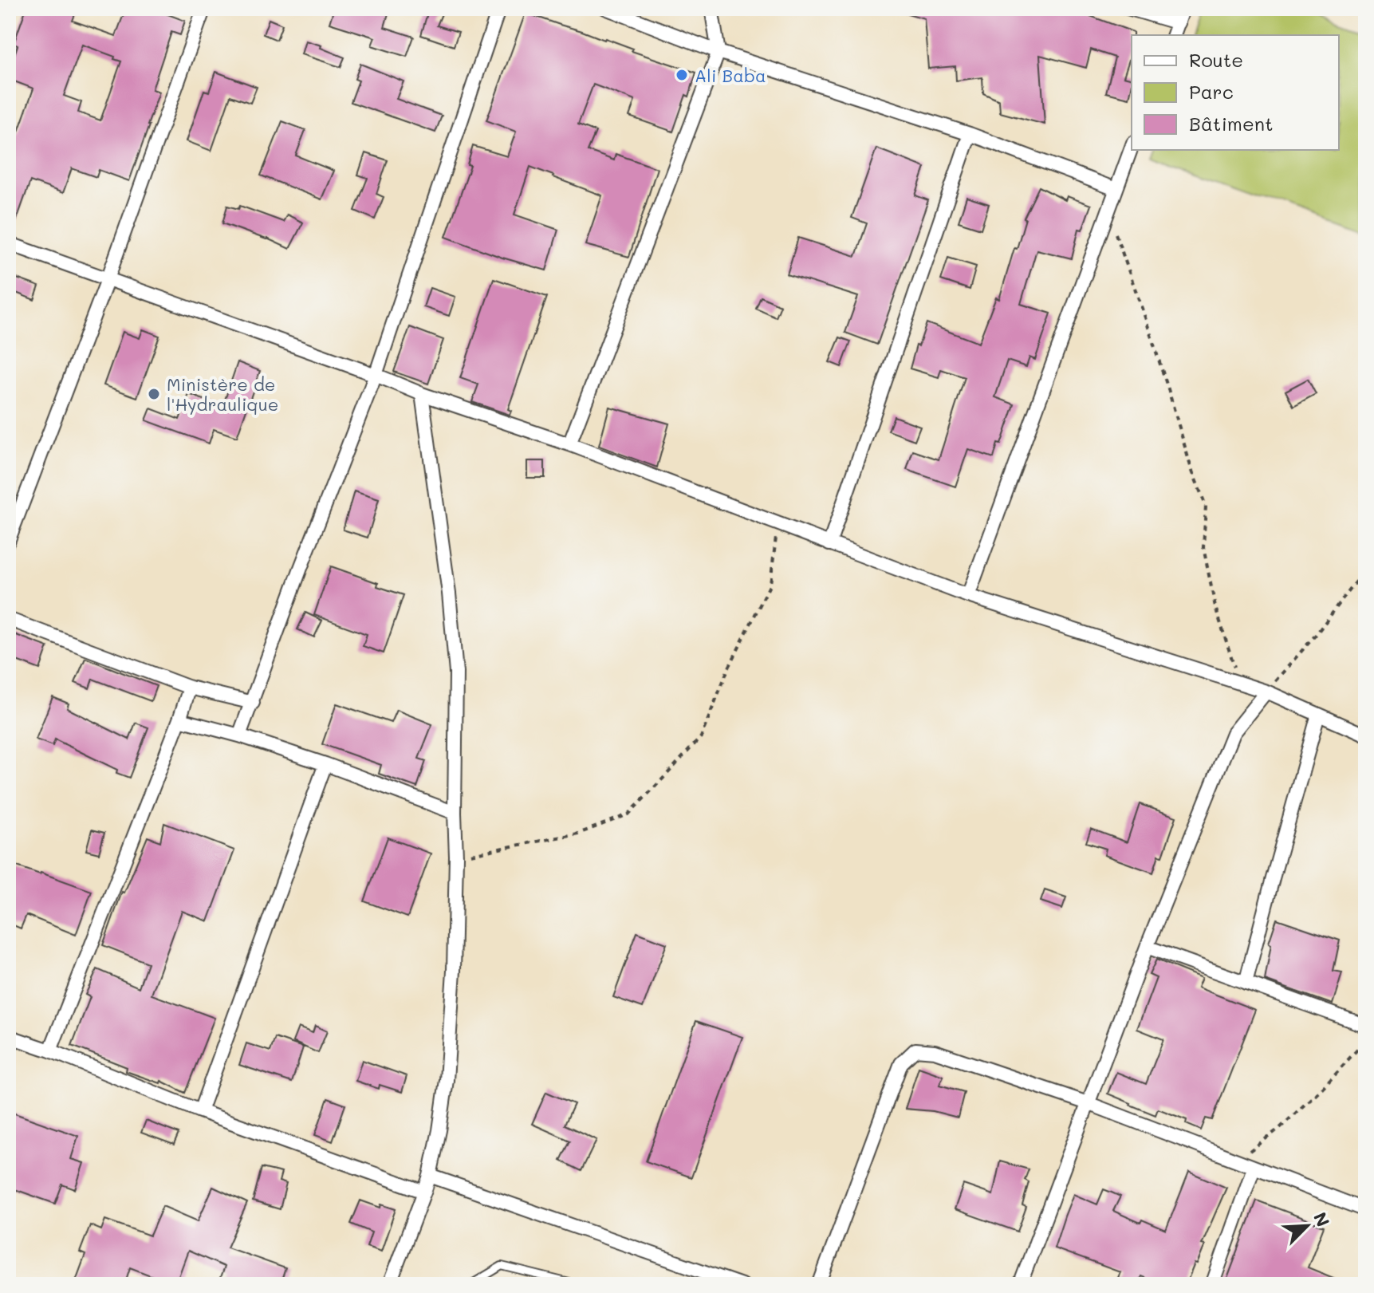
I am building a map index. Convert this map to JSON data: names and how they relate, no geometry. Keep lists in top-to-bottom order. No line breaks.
{"places":["Ali Baba","Ministère de l'Hydraulique"],"legend":["Route","Parc","Bâtiment"],"north":"top right"}
